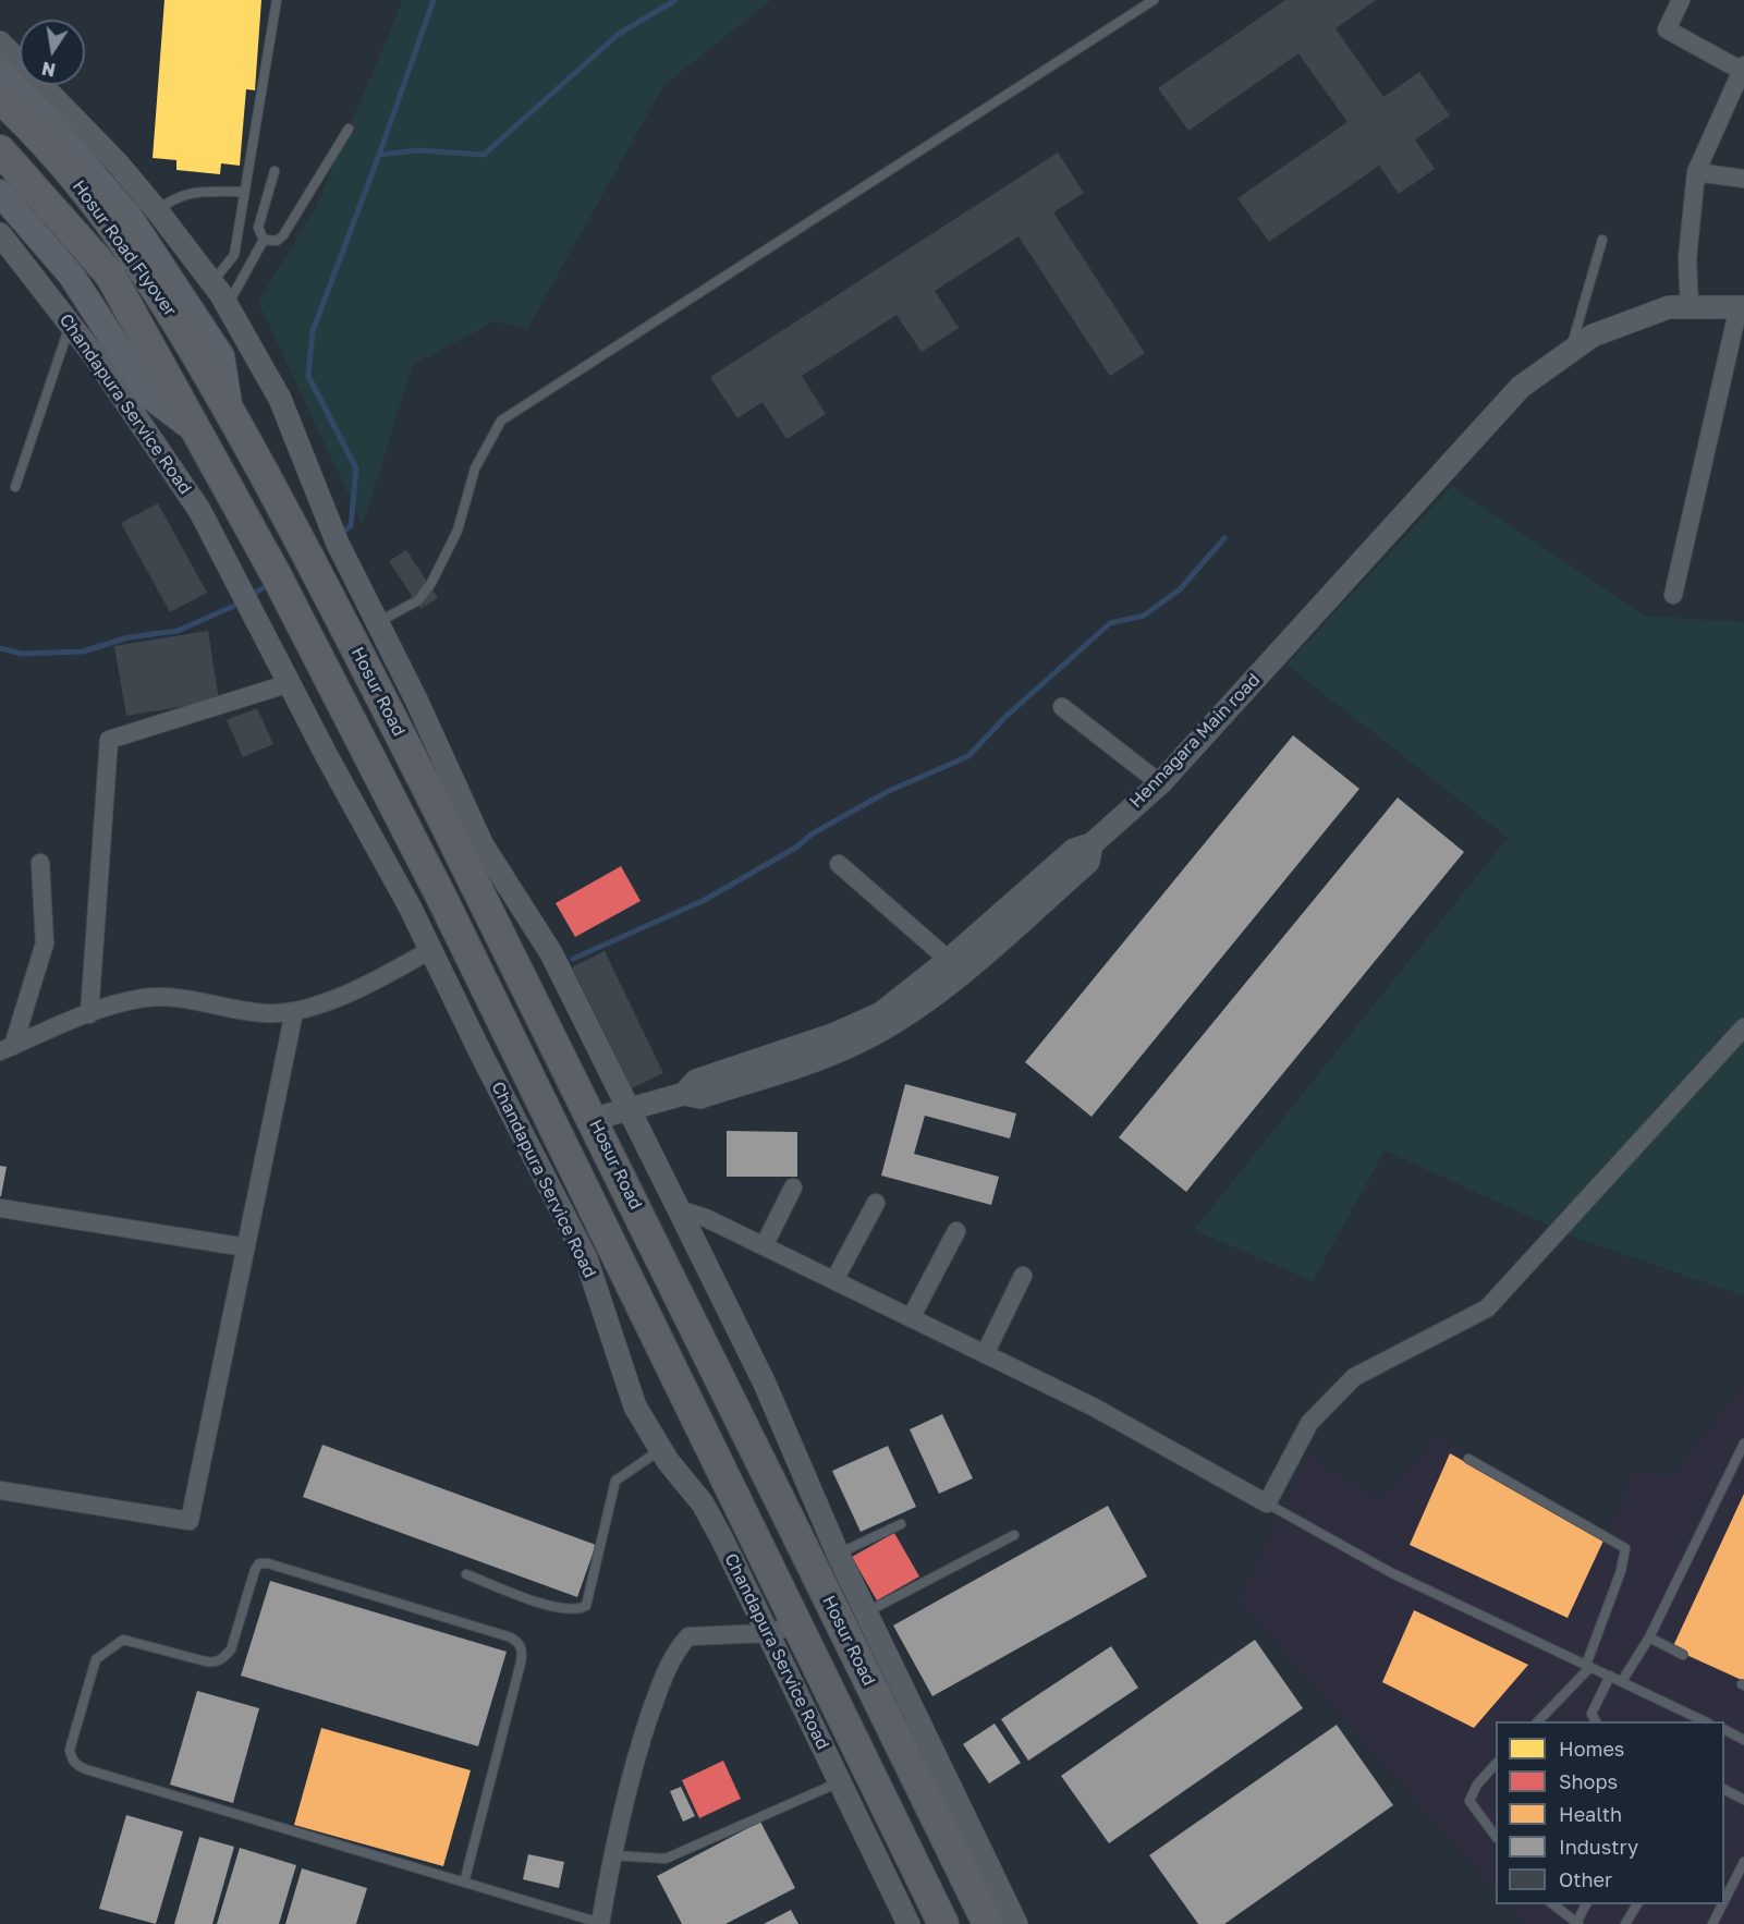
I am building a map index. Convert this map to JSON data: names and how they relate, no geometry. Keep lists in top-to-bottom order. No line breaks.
{"streets":{"highway":["Hosur Road Flyover","Hosur Road"],"street":["Chandapura Service Road","Hennagara Main road"]},"crossings":[["Hosur Road Flyover","Hosur Road"],["Chandapura Service Road","Hosur Road"],["Hosur Road","Hennagara Main road"]],"legend":["Homes","Shops","Health","Industry","Other"],"north":"bottom"}
